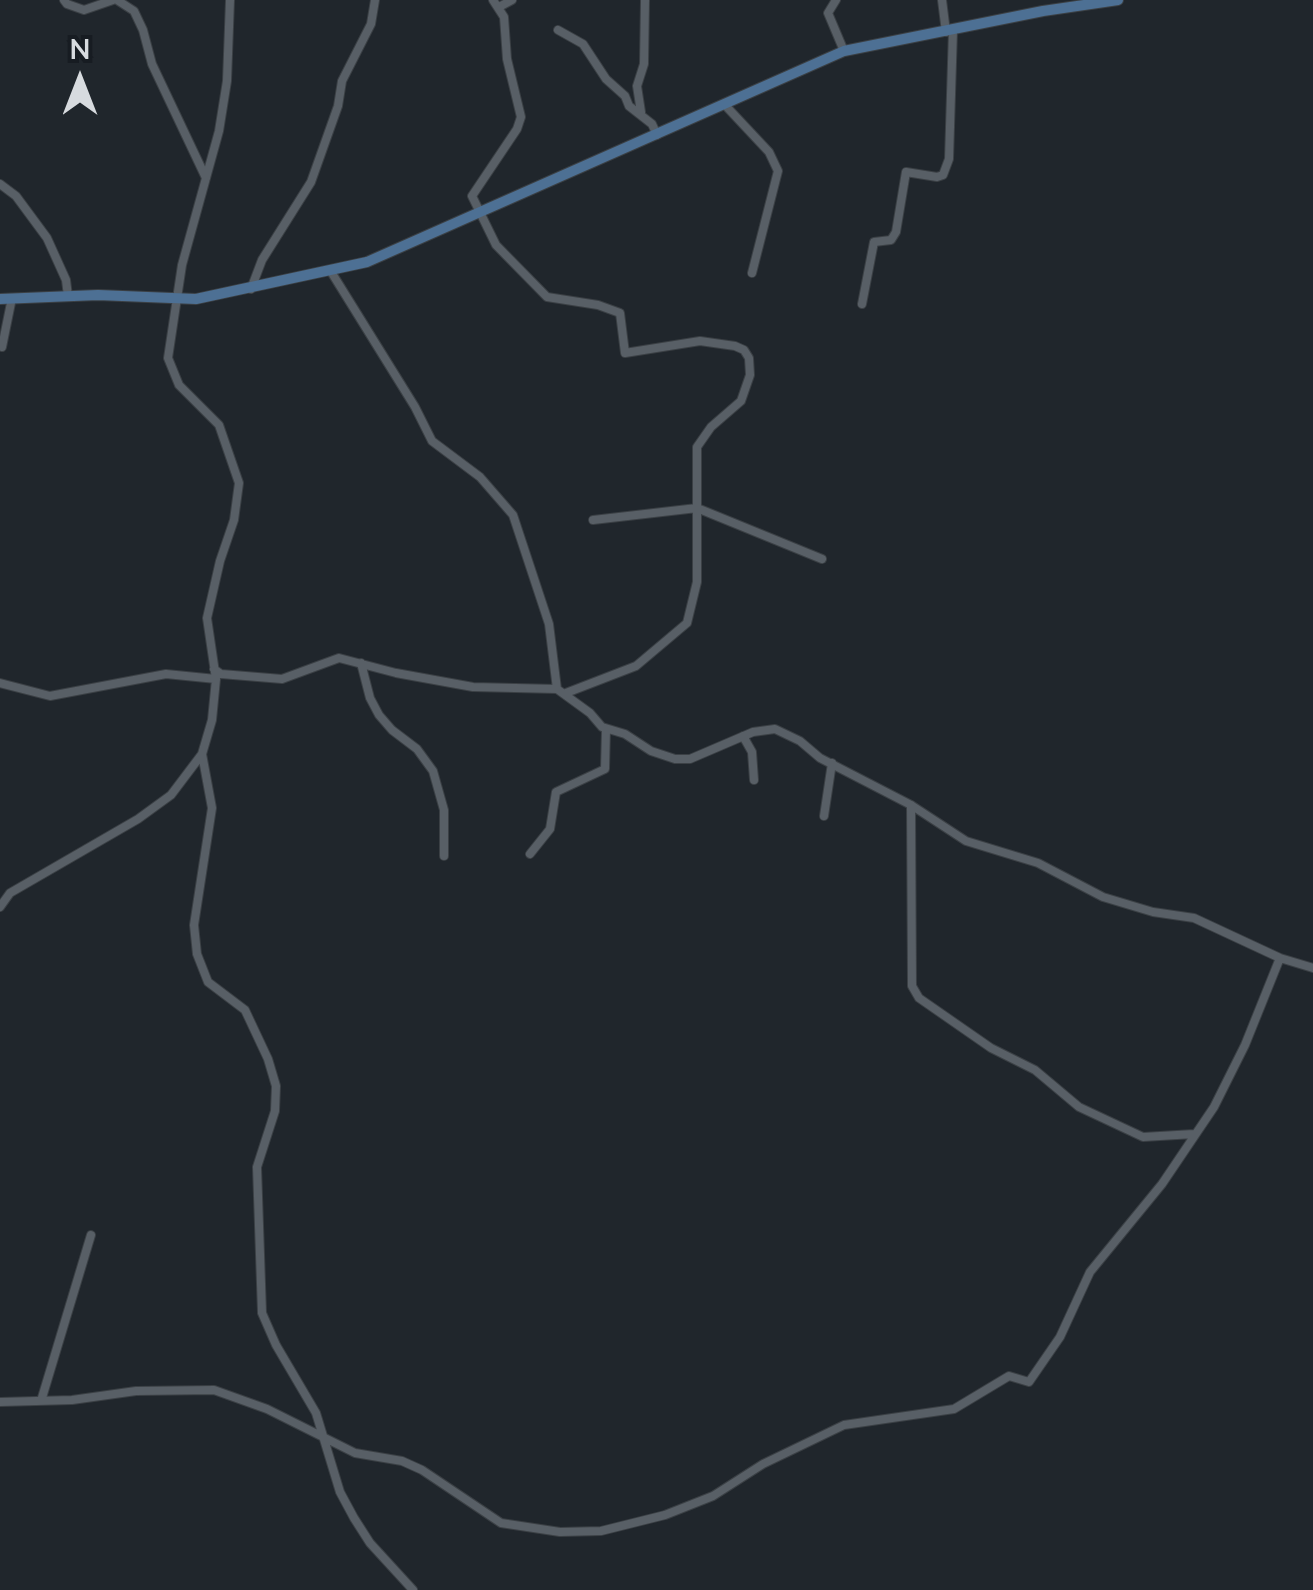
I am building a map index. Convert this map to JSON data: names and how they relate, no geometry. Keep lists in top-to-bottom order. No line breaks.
{"north":"top"}
